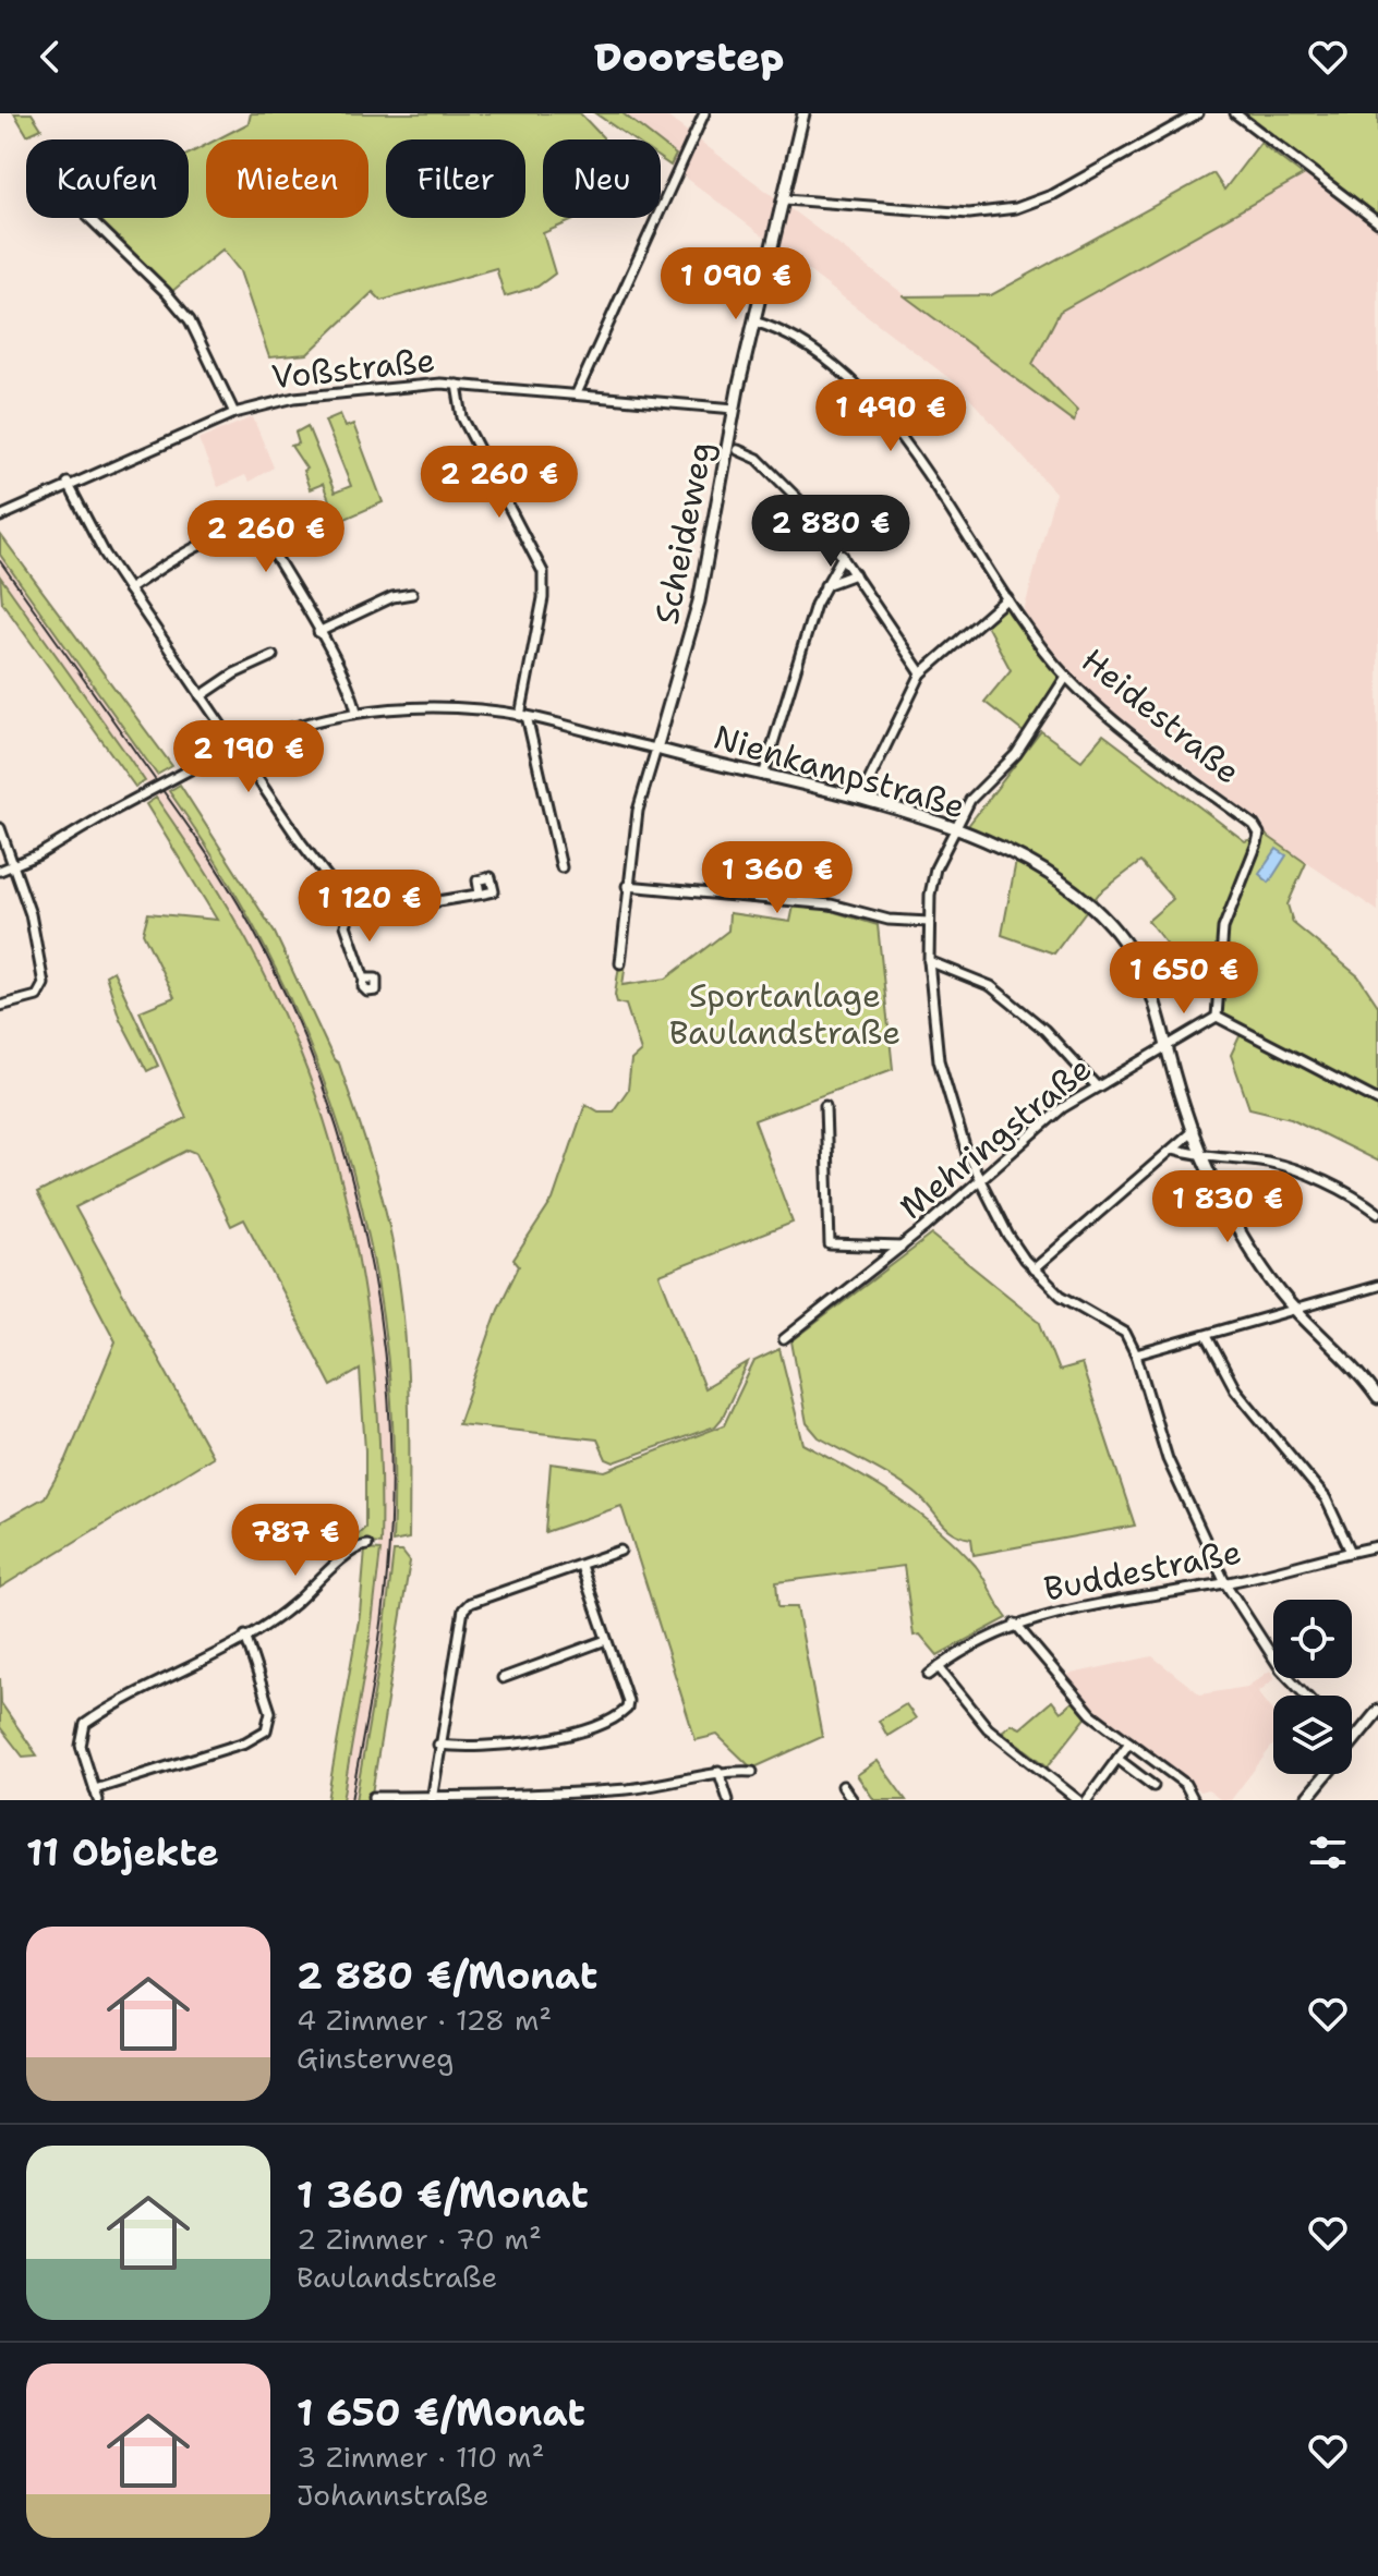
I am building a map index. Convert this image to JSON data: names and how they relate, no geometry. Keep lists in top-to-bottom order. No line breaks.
{"streets":{"street":["Voßstraße","Scheideweg","Heidestraße","Nienkampstraße","Mehringstraße","Buddestraße"]},"crossings":[["Voßstraße","Scheideweg"],["Scheideweg","Heidestraße"],["Scheideweg","Nienkampstraße"],["Heidestraße","Mehringstraße"],["Nienkampstraße","Mehringstraße"]],"parks":["Sportanlage Baulandstraße"],"page":{"header":"Doorstep","chip":["Kaufen","Mieten","Filter","Neu"],"price":["1 090 €","1 490 €","2 260 €","2 880 €","2 260 €","2 190 €","1 360 €","1 120 €","1 650 €","1 830 €","787 €"],"heading":"11 Objekte","list":[{"name":"2 880 €/Monat","note":"4 Zimmer · 128 m² · Ginsterweg"},{"name":"1 360 €/Monat","note":"2 Zimmer · 70 m² · Baulandstraße"},{"name":"1 650 €/Monat","note":"3 Zimmer · 110 m² · Johannstraße"}]}}
